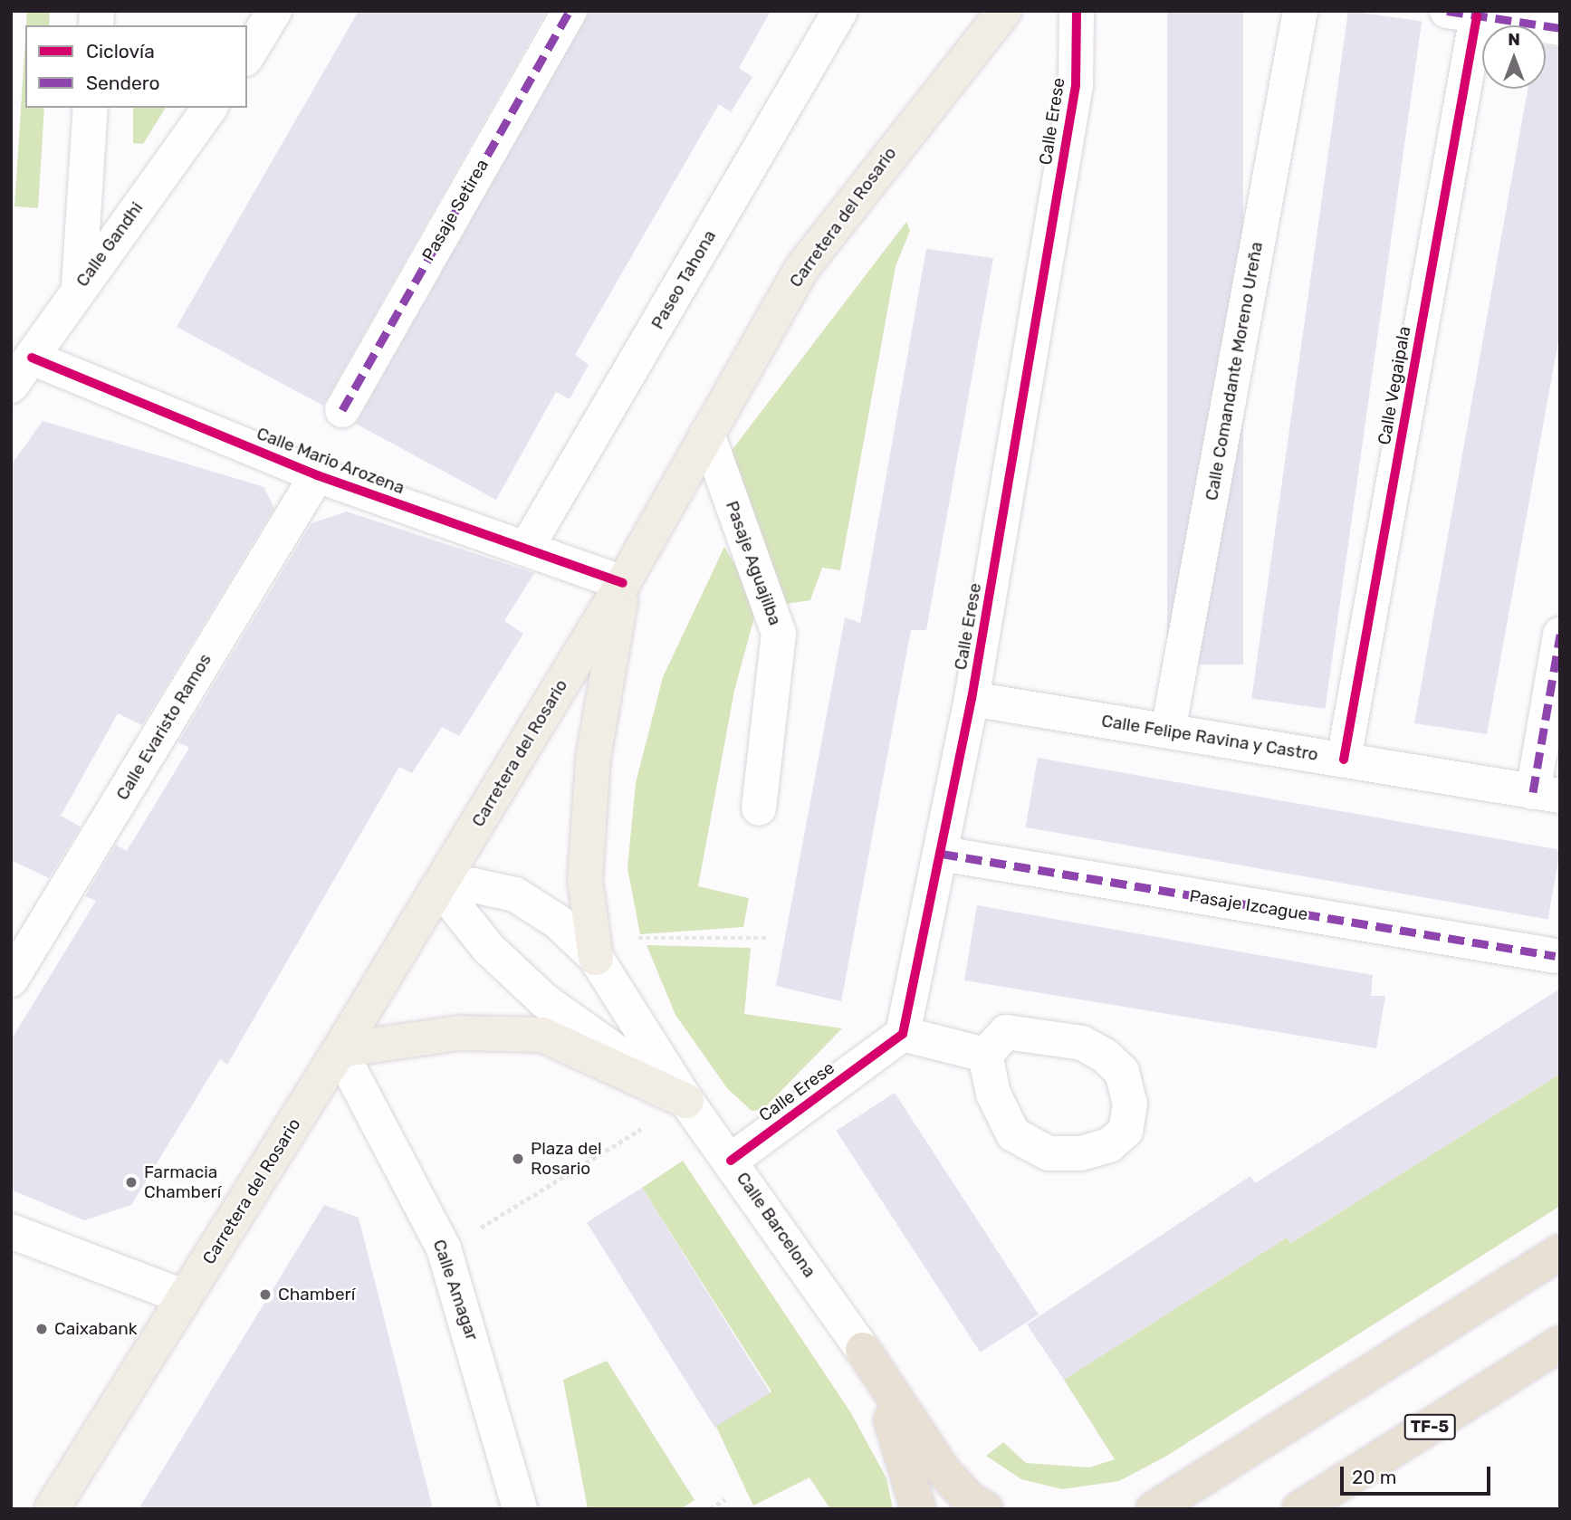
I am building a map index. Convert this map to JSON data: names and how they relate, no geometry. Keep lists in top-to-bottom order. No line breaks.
{"streets":{"highway":["TF-5"],"main road":["Carretera del Rosario"],"street":["Calle Erese","Pasaje Setirea","Calle Gandhi","Paseo Tahona","Calle Comandante Moreno Ureña","Calle Vegaipala","Calle Mario Arozena","Pasaje Aguajilba","Calle Evaristo Ramos","Calle Felipe Ravina y Castro","Pasaje Izcague","Calle Barcelona","Calle Amagar"]},"crossings":[["Calle Erese","Calle Felipe Ravina y Castro"],["Calle Erese","Pasaje Izcague"],["Calle Erese","Calle Barcelona"],["Carretera del Rosario","Calle Mario Arozena"],["Carretera del Rosario","Pasaje Aguajilba"],["Carretera del Rosario","Calle Amagar"],["Calle Gandhi","Calle Mario Arozena"],["Paseo Tahona","Calle Mario Arozena"],["Calle Comandante Moreno Ureña","Calle Felipe Ravina y Castro"],["Calle Vegaipala","Calle Felipe Ravina y Castro"],["Calle Mario Arozena","Calle Evaristo Ramos"]],"places":["Plaza del Rosario","Farmacia Chamberí","Chamberí","Caixabank"],"legend":["Ciclovía","Sendero"],"scale_bar":"20 m","north":"top"}
